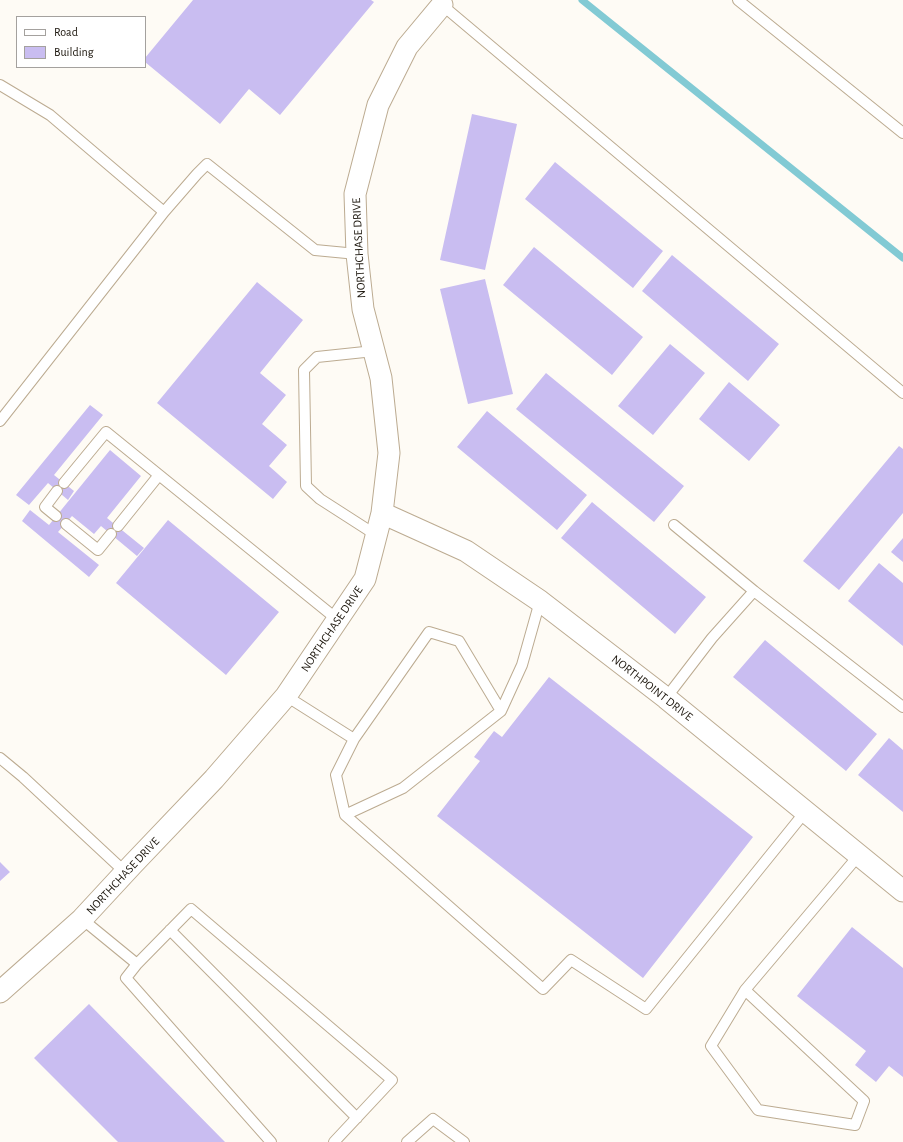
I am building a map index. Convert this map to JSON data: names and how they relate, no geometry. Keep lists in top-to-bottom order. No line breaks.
{"streets":{"street":["NORTHCHASE DRIVE","NORTHPOINT DRIVE"]},"crossings":[["NORTHCHASE DRIVE","NORTHPOINT DRIVE"]],"legend":["Road","Building"]}
